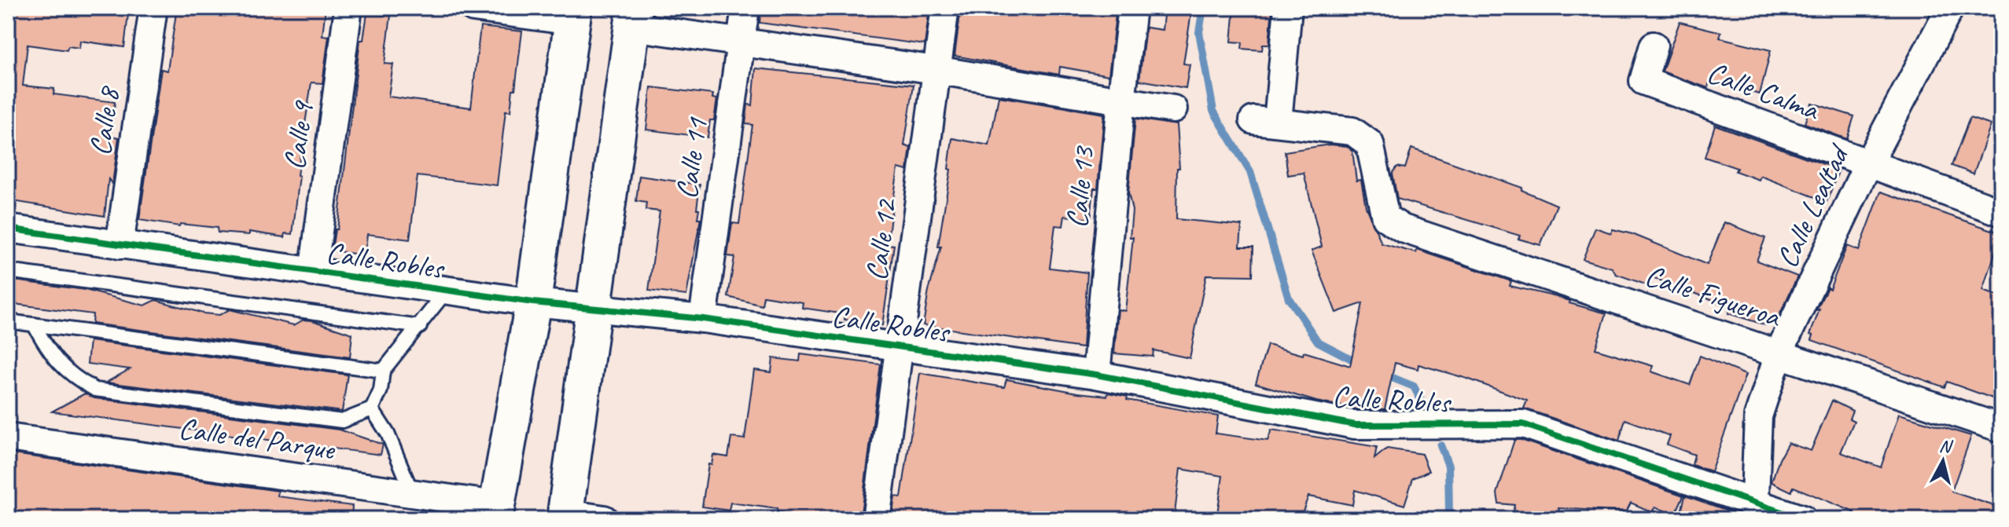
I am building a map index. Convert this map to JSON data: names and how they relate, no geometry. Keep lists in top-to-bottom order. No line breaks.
{"streets":{"street":["Calle Calma","Calle 8","Calle 9","Calle 11","Calle 13","Calle Lealtad","Calle 12","Calle Robles","Calle Figueroa","Calle del Parque"]},"crossings":[["Calle Calma","Calle Lealtad"],["Calle 8","Calle Robles"],["Calle 9","Calle Robles"],["Calle 11","Calle Robles"],["Calle 13","Calle Robles"],["Calle Lealtad","Calle Robles"],["Calle Lealtad","Calle Figueroa"],["Calle 12","Calle Robles"]],"north":"top"}
